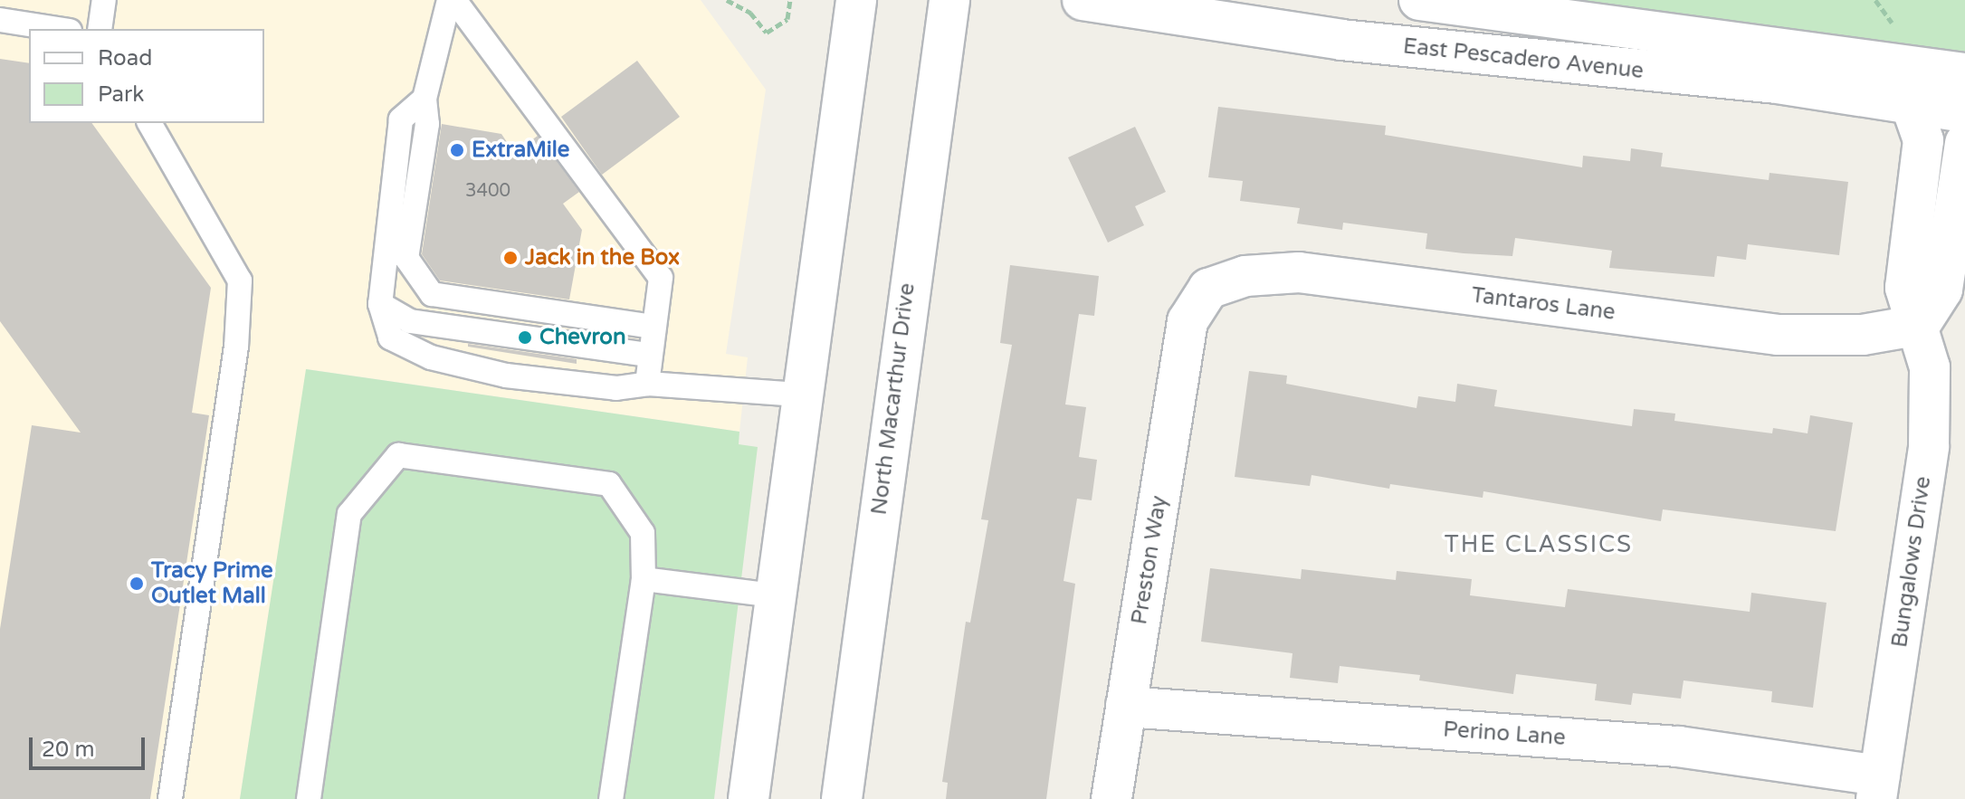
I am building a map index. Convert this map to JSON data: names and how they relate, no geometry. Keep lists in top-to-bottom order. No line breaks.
{"streets":{"street":["East Pescadero Avenue","Tantaros Lane","North Macarthur Drive","Preston Way","Bungalows Drive","Perino Lane"]},"crossings":[["East Pescadero Avenue","Bungalows Drive"],["Tantaros Lane","Preston Way"],["Tantaros Lane","Bungalows Drive"],["Preston Way","Perino Lane"],["Bungalows Drive","Perino Lane"]],"districts":["THE CLASSICS"],"places":["ExtraMile","Jack in the Box","Chevron","Tracy Prime Outlet Mall"],"house_numbers":["3400"],"legend":["Road","Park"],"scale_bar":"20 m"}
